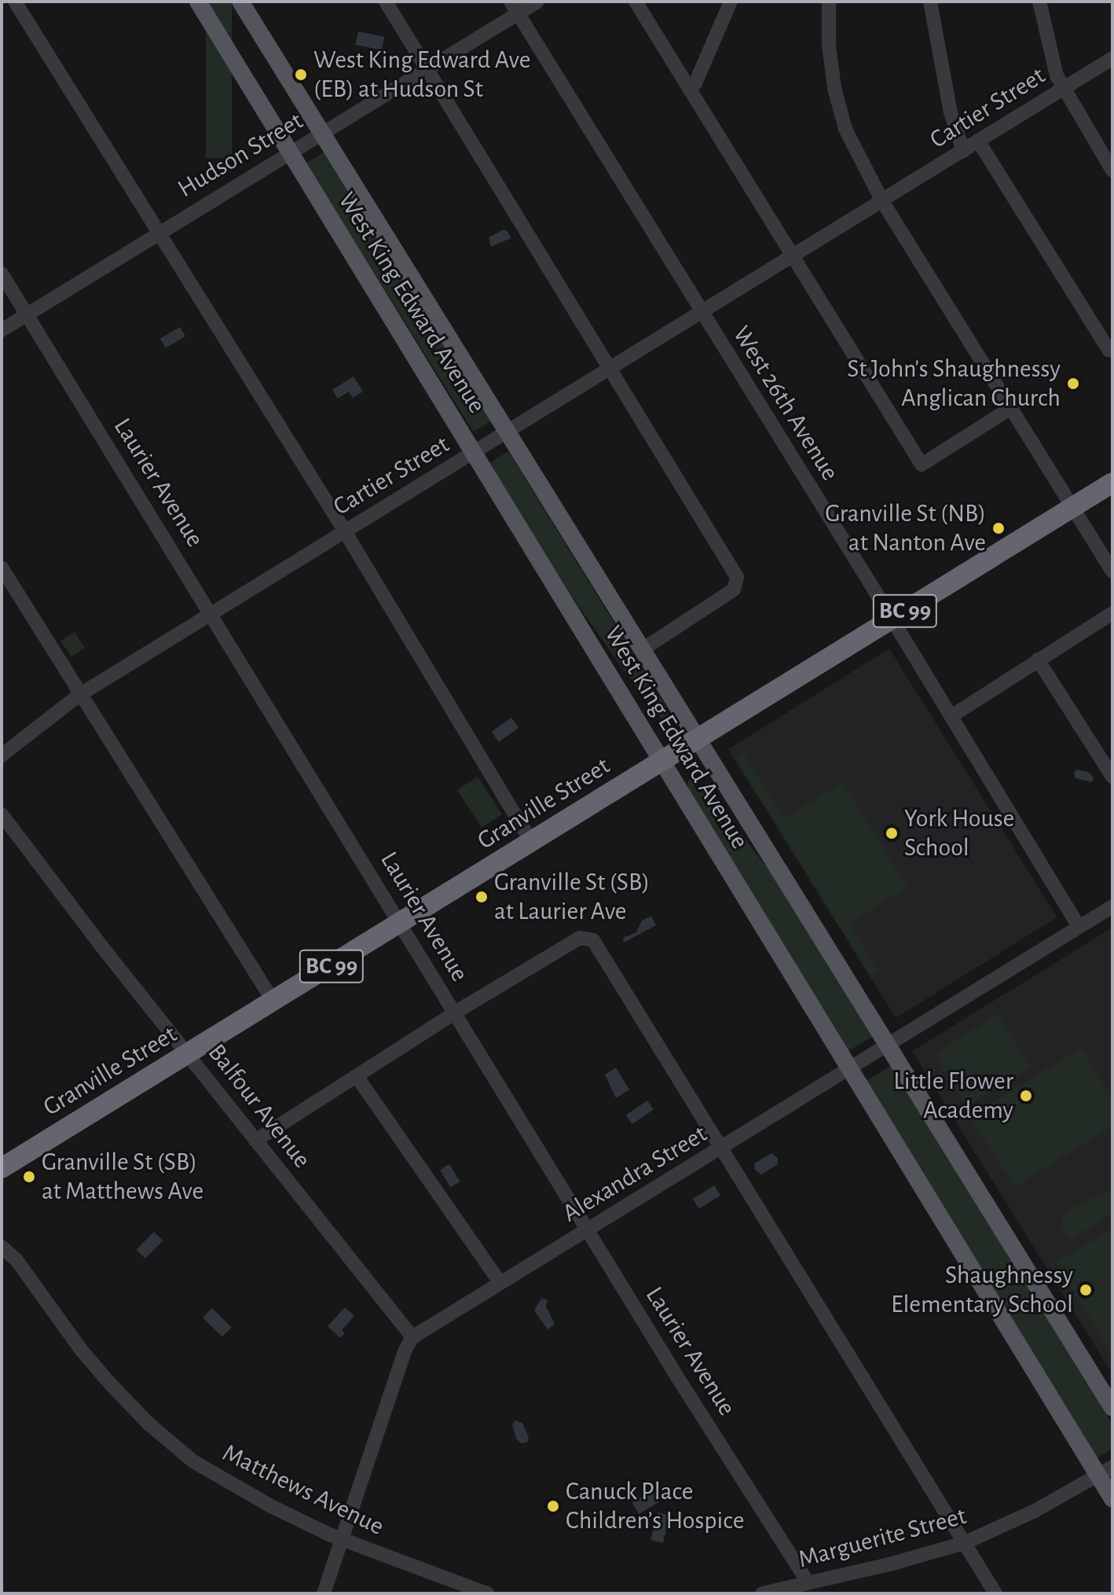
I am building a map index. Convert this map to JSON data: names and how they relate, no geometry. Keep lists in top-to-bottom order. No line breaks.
{"streets":{"highway":["BC 99","Granville Street"],"main road":["West King Edward Avenue"],"street":["Cartier Street","Hudson Street","West 26th Avenue","Laurier Avenue","Balfour Avenue","Alexandra Street","Matthews Avenue","Marguerite Street"]},"crossings":[["Cartier Street","West King Edward Avenue"],["Cartier Street","West 26th Avenue"],["Cartier Street","Laurier Avenue"],["Hudson Street","West King Edward Avenue"],["Hudson Street","West 26th Avenue"],["Hudson Street","Laurier Avenue"],["West King Edward Avenue","Granville Street"],["West King Edward Avenue","Alexandra Street"],["West King Edward Avenue","Marguerite Street"],["West 26th Avenue","Granville Street"],["West 26th Avenue","Alexandra Street"],["Laurier Avenue","Granville Street"],["Laurier Avenue","Alexandra Street"],["Laurier Avenue","Marguerite Street"],["Granville Street","Balfour Avenue"],["Balfour Avenue","Alexandra Street"]],"places":["West King Edward Ave (EB) at Hudson St","St John's Shaughnessy Anglican Church","Granville St (NB) at Nanton Ave","York House School","Granville St (SB) at Laurier Ave","Little Flower Academy","Granville St (SB) at Matthews Ave","Shaughnessy Elementary School","Canuck Place Children’s Hospice"]}
